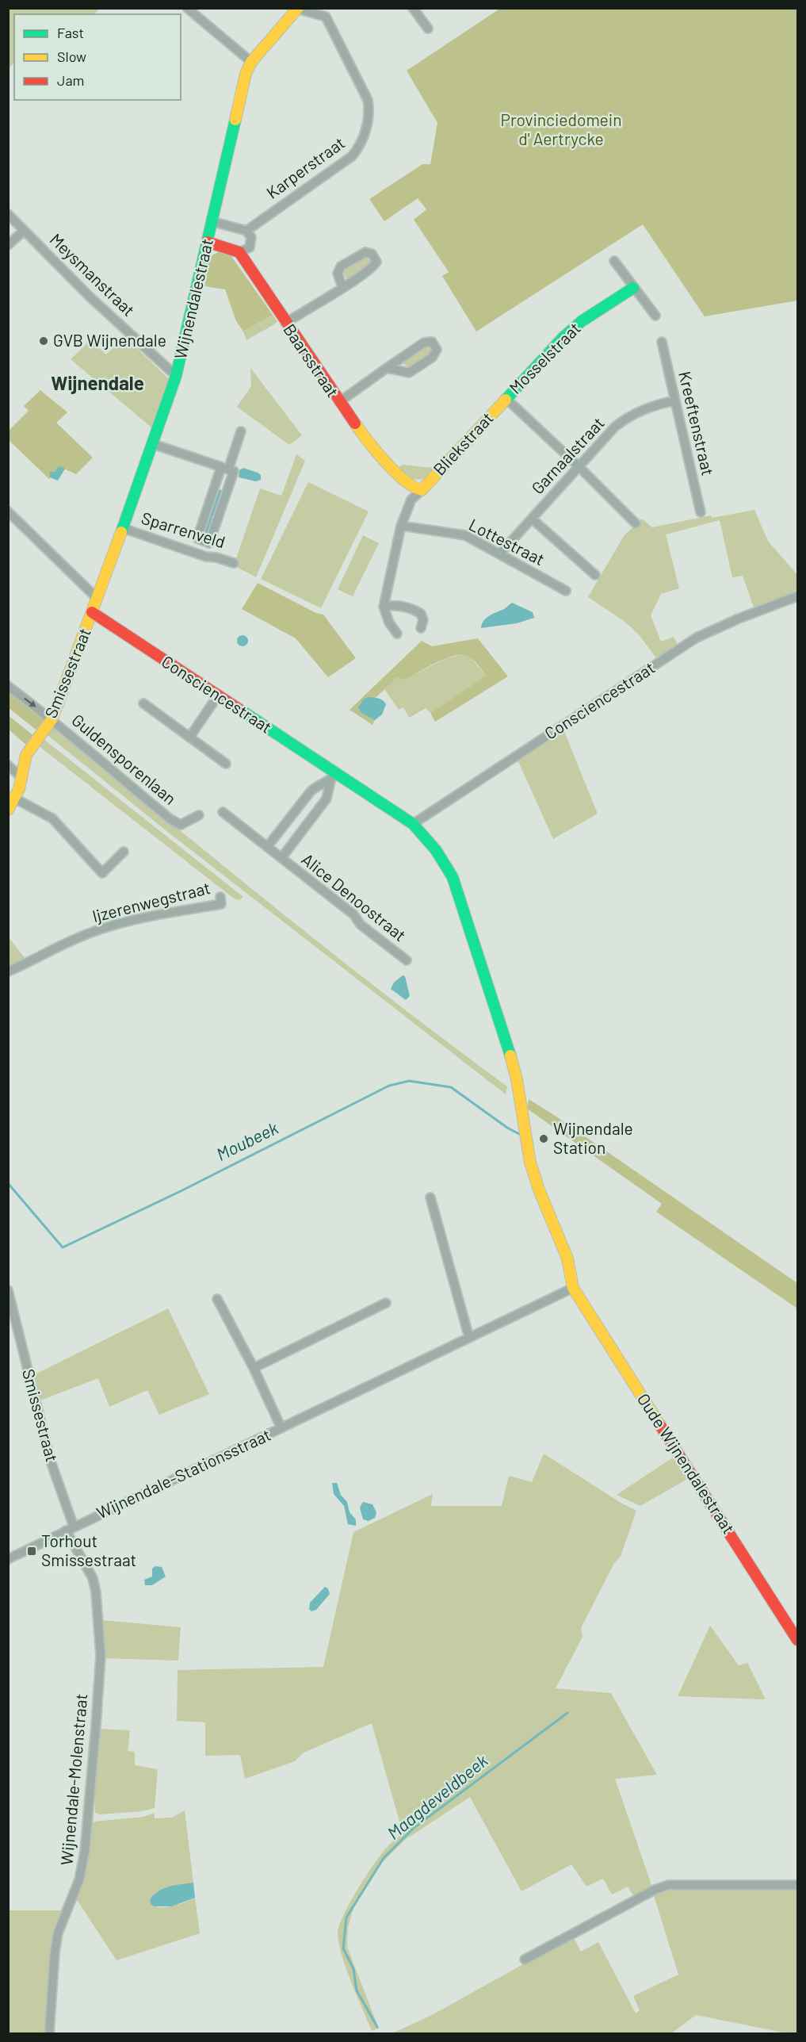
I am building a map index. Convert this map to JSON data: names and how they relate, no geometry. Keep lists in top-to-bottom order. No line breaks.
{"streets":{"street":["Karperstraat","Meysmanstraat","Wijnendalestraat","Mosselstraat","Baarsstraat","Kreeftenstraat","Bliekstraat","Garnaalstraat","Sparrenveld","Lottestraat","Smissestraat","Consciencestraat","Guldensporenlaan","Alice Denoostraat","Ijzerenwegstraat","Oude Wijnendalestraat","Wijnendale-Stationsstraat","Wijnendale-Molenstraat"]},"crossings":[["Karperstraat","Wijnendalestraat"],["Meysmanstraat","Wijnendalestraat"],["Wijnendalestraat","Sparrenveld"],["Wijnendalestraat","Smissestraat"],["Mosselstraat","Bliekstraat"],["Baarsstraat","Bliekstraat"],["Kreeftenstraat","Garnaalstraat"],["Bliekstraat","Lottestraat"],["Garnaalstraat","Lottestraat"],["Smissestraat","Consciencestraat"],["Smissestraat","Guldensporenlaan"],["Smissestraat","Wijnendale-Stationsstraat"],["Smissestraat","Wijnendale-Molenstraat"],["Consciencestraat","Alice Denoostraat"],["Consciencestraat","Oude Wijnendalestraat"],["Consciencestraat","Wijnendale-Stationsstraat"],["Oude Wijnendalestraat","Wijnendale-Stationsstraat"],["Wijnendale-Stationsstraat","Wijnendale-Molenstraat"]],"districts":["Wijnendale"],"water":["Moubeek","Maagdeveldbeek"],"parks":["Provinciedomein d' Aertrycke"],"places":{"other":["GVB Wijnendale","Wijnendale Station"],"transit":["Torhout Smissestraat"]},"legend":["Fast","Slow","Jam"]}
